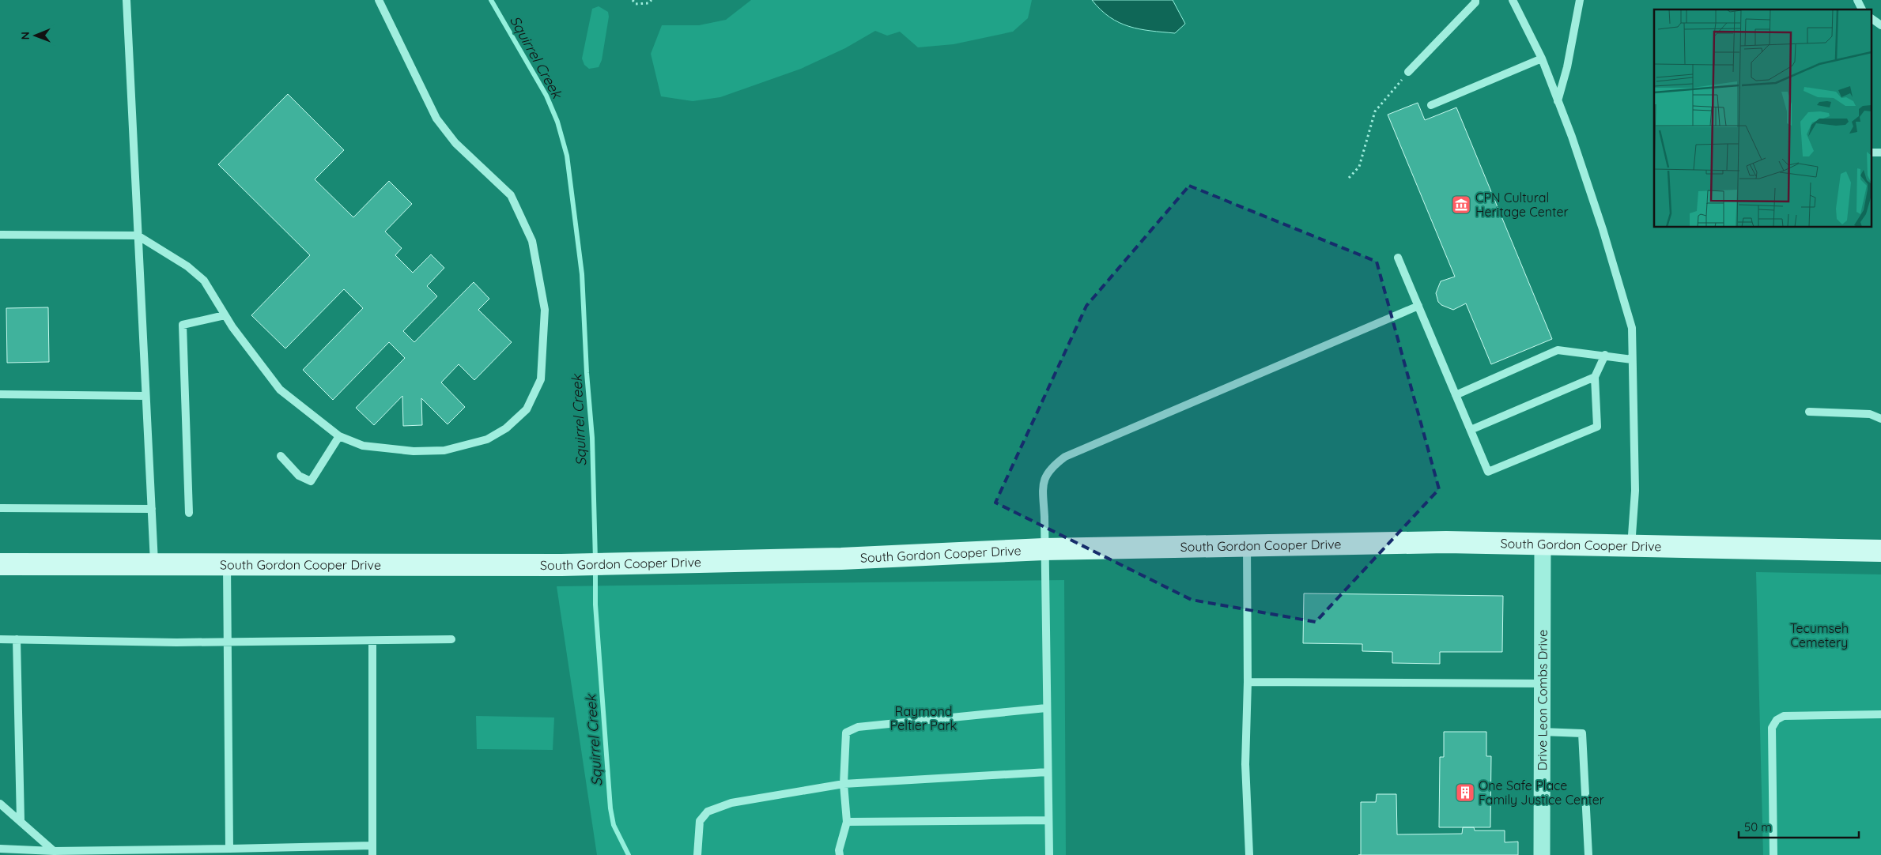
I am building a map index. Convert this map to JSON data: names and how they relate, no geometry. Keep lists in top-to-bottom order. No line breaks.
{"streets":{"main road":["South Gordon Cooper Drive"],"street":["Drive Leon Combs Drive"]},"crossings":[["South Gordon Cooper Drive","Drive Leon Combs Drive"]],"water":["Squirrel Creek"],"parks":["Tecumseh Cemetery","Raymond Peltier Park"],"places":{"museum":["CPN Cultural Heritage Center"],"building":["One Safe Place Family Justice Center"]},"scale_bar":"50 m","north":"left"}
